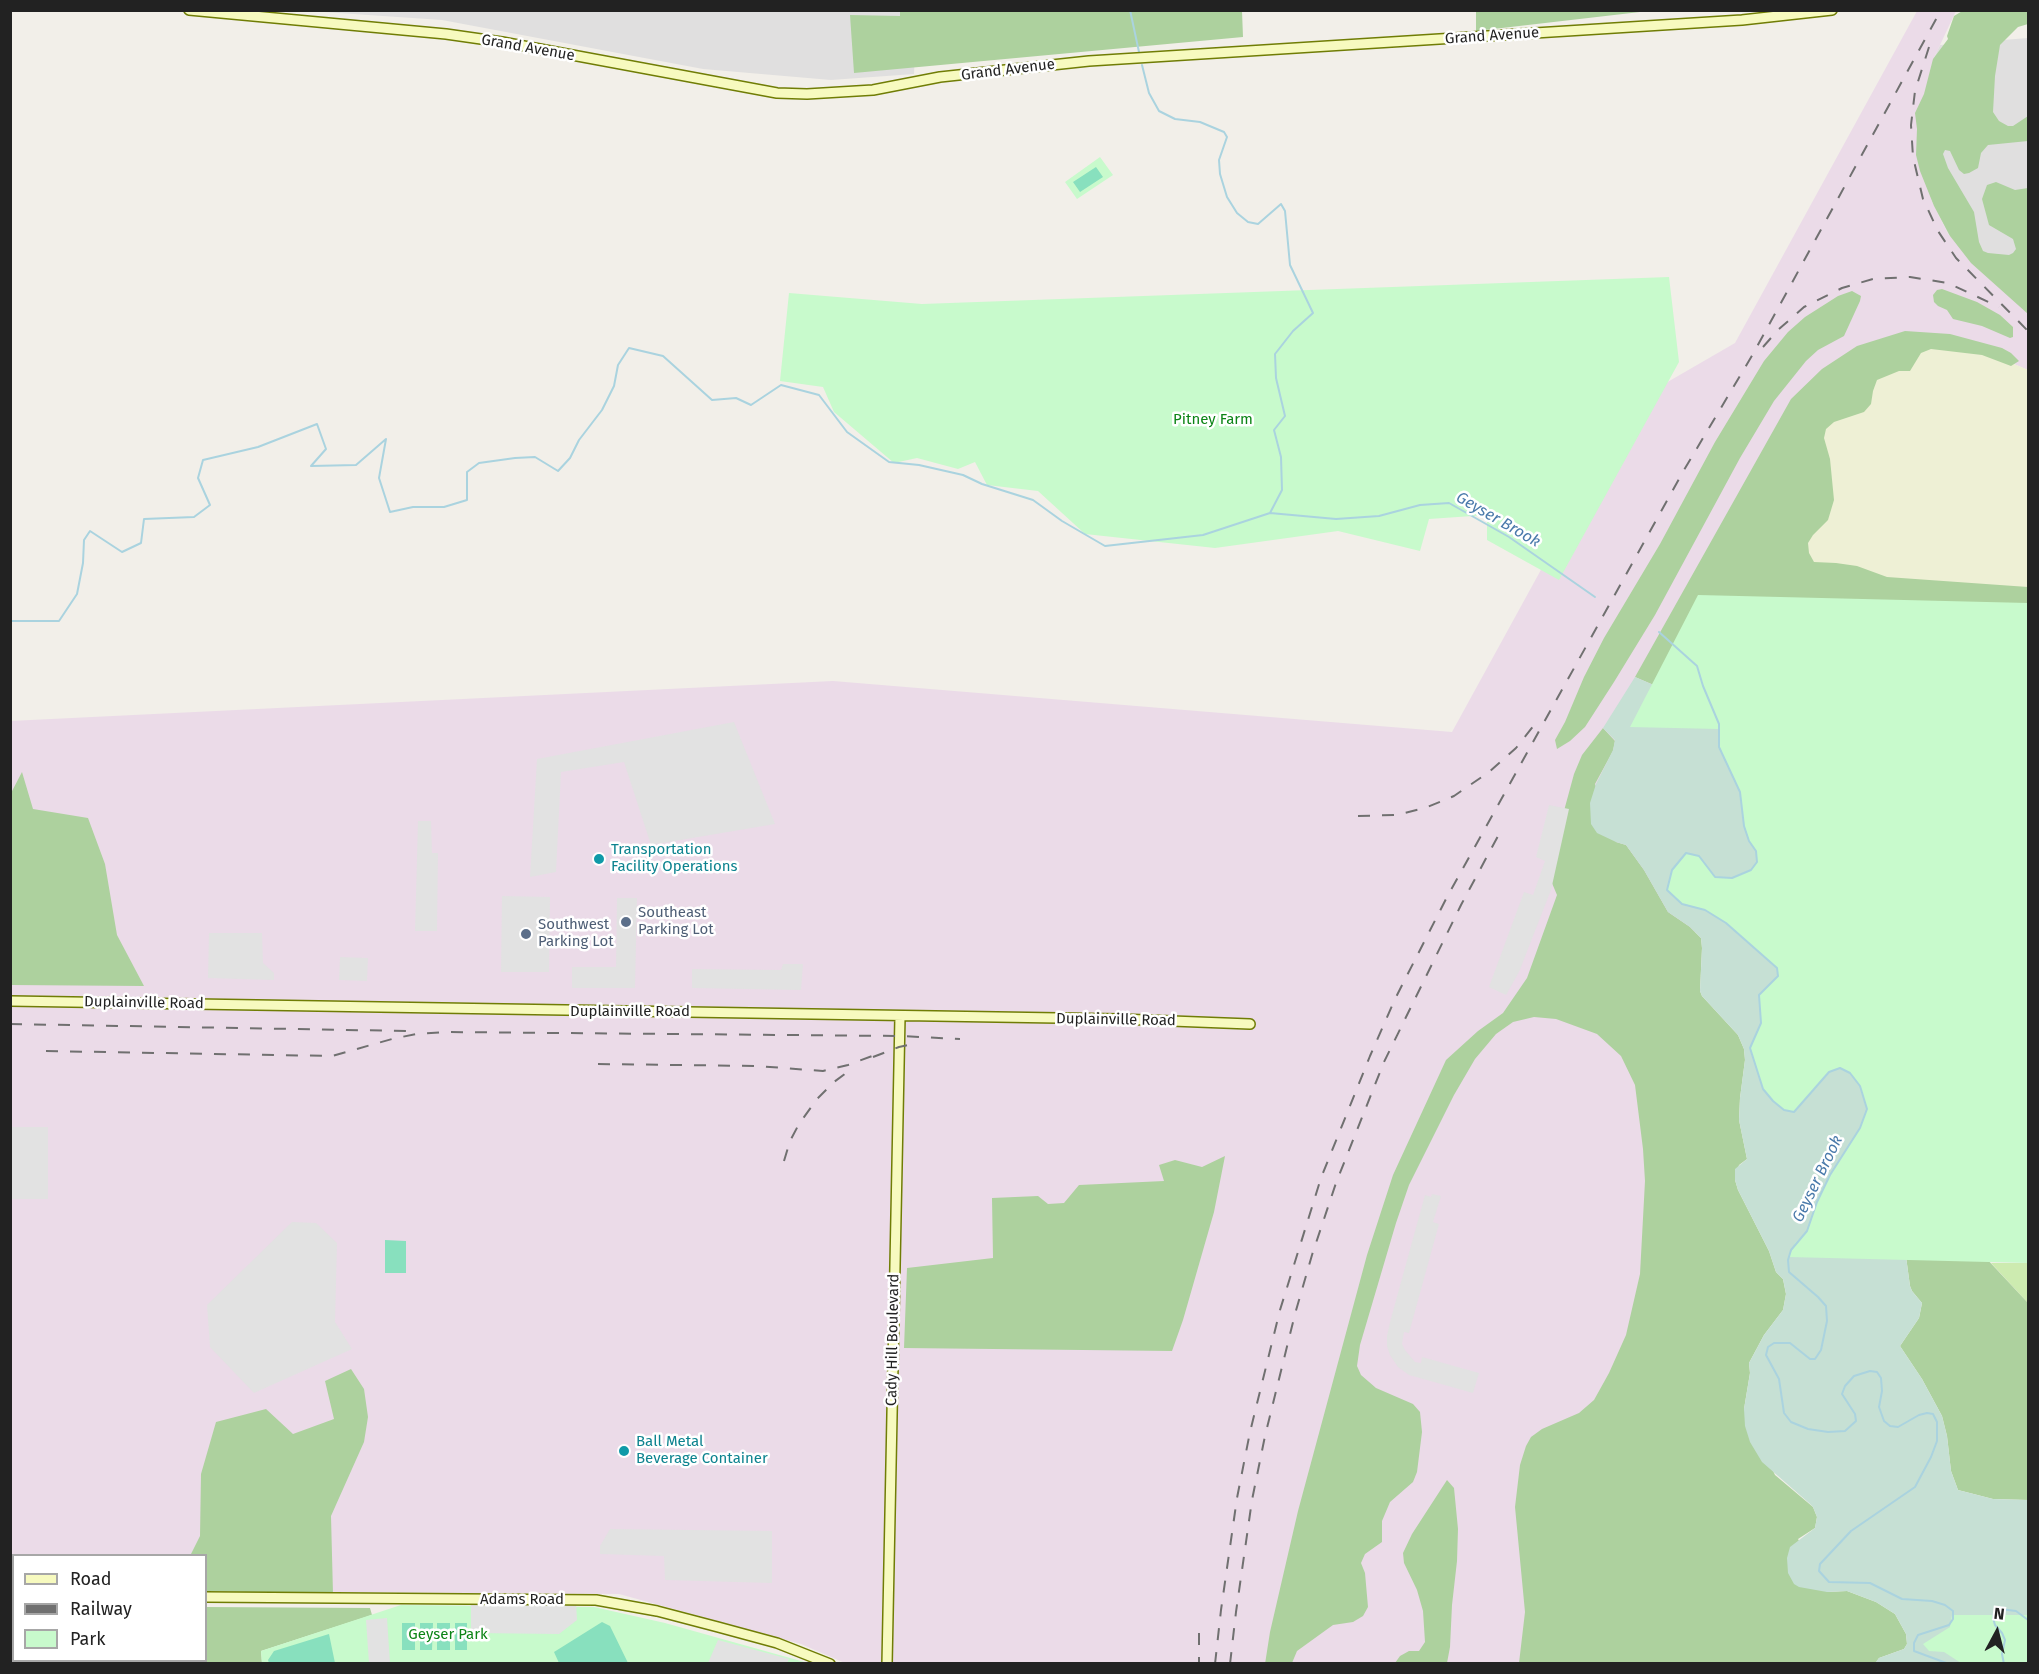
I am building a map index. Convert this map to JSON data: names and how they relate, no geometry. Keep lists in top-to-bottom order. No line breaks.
{"streets":{"street":["Grand Avenue","Duplainville Road","Cady Hill Boulevard","Adams Road"]},"crossings":[["Duplainville Road","Cady Hill Boulevard"]],"water":["Geyser Brook"],"parks":["Pitney Farm","Geyser Park"],"places":["Transportation Facility Operations","Southeast Parking Lot","Southwest Parking Lot","Ball Metal Beverage Container"],"legend":["Road","Railway","Park"],"north":"top"}
